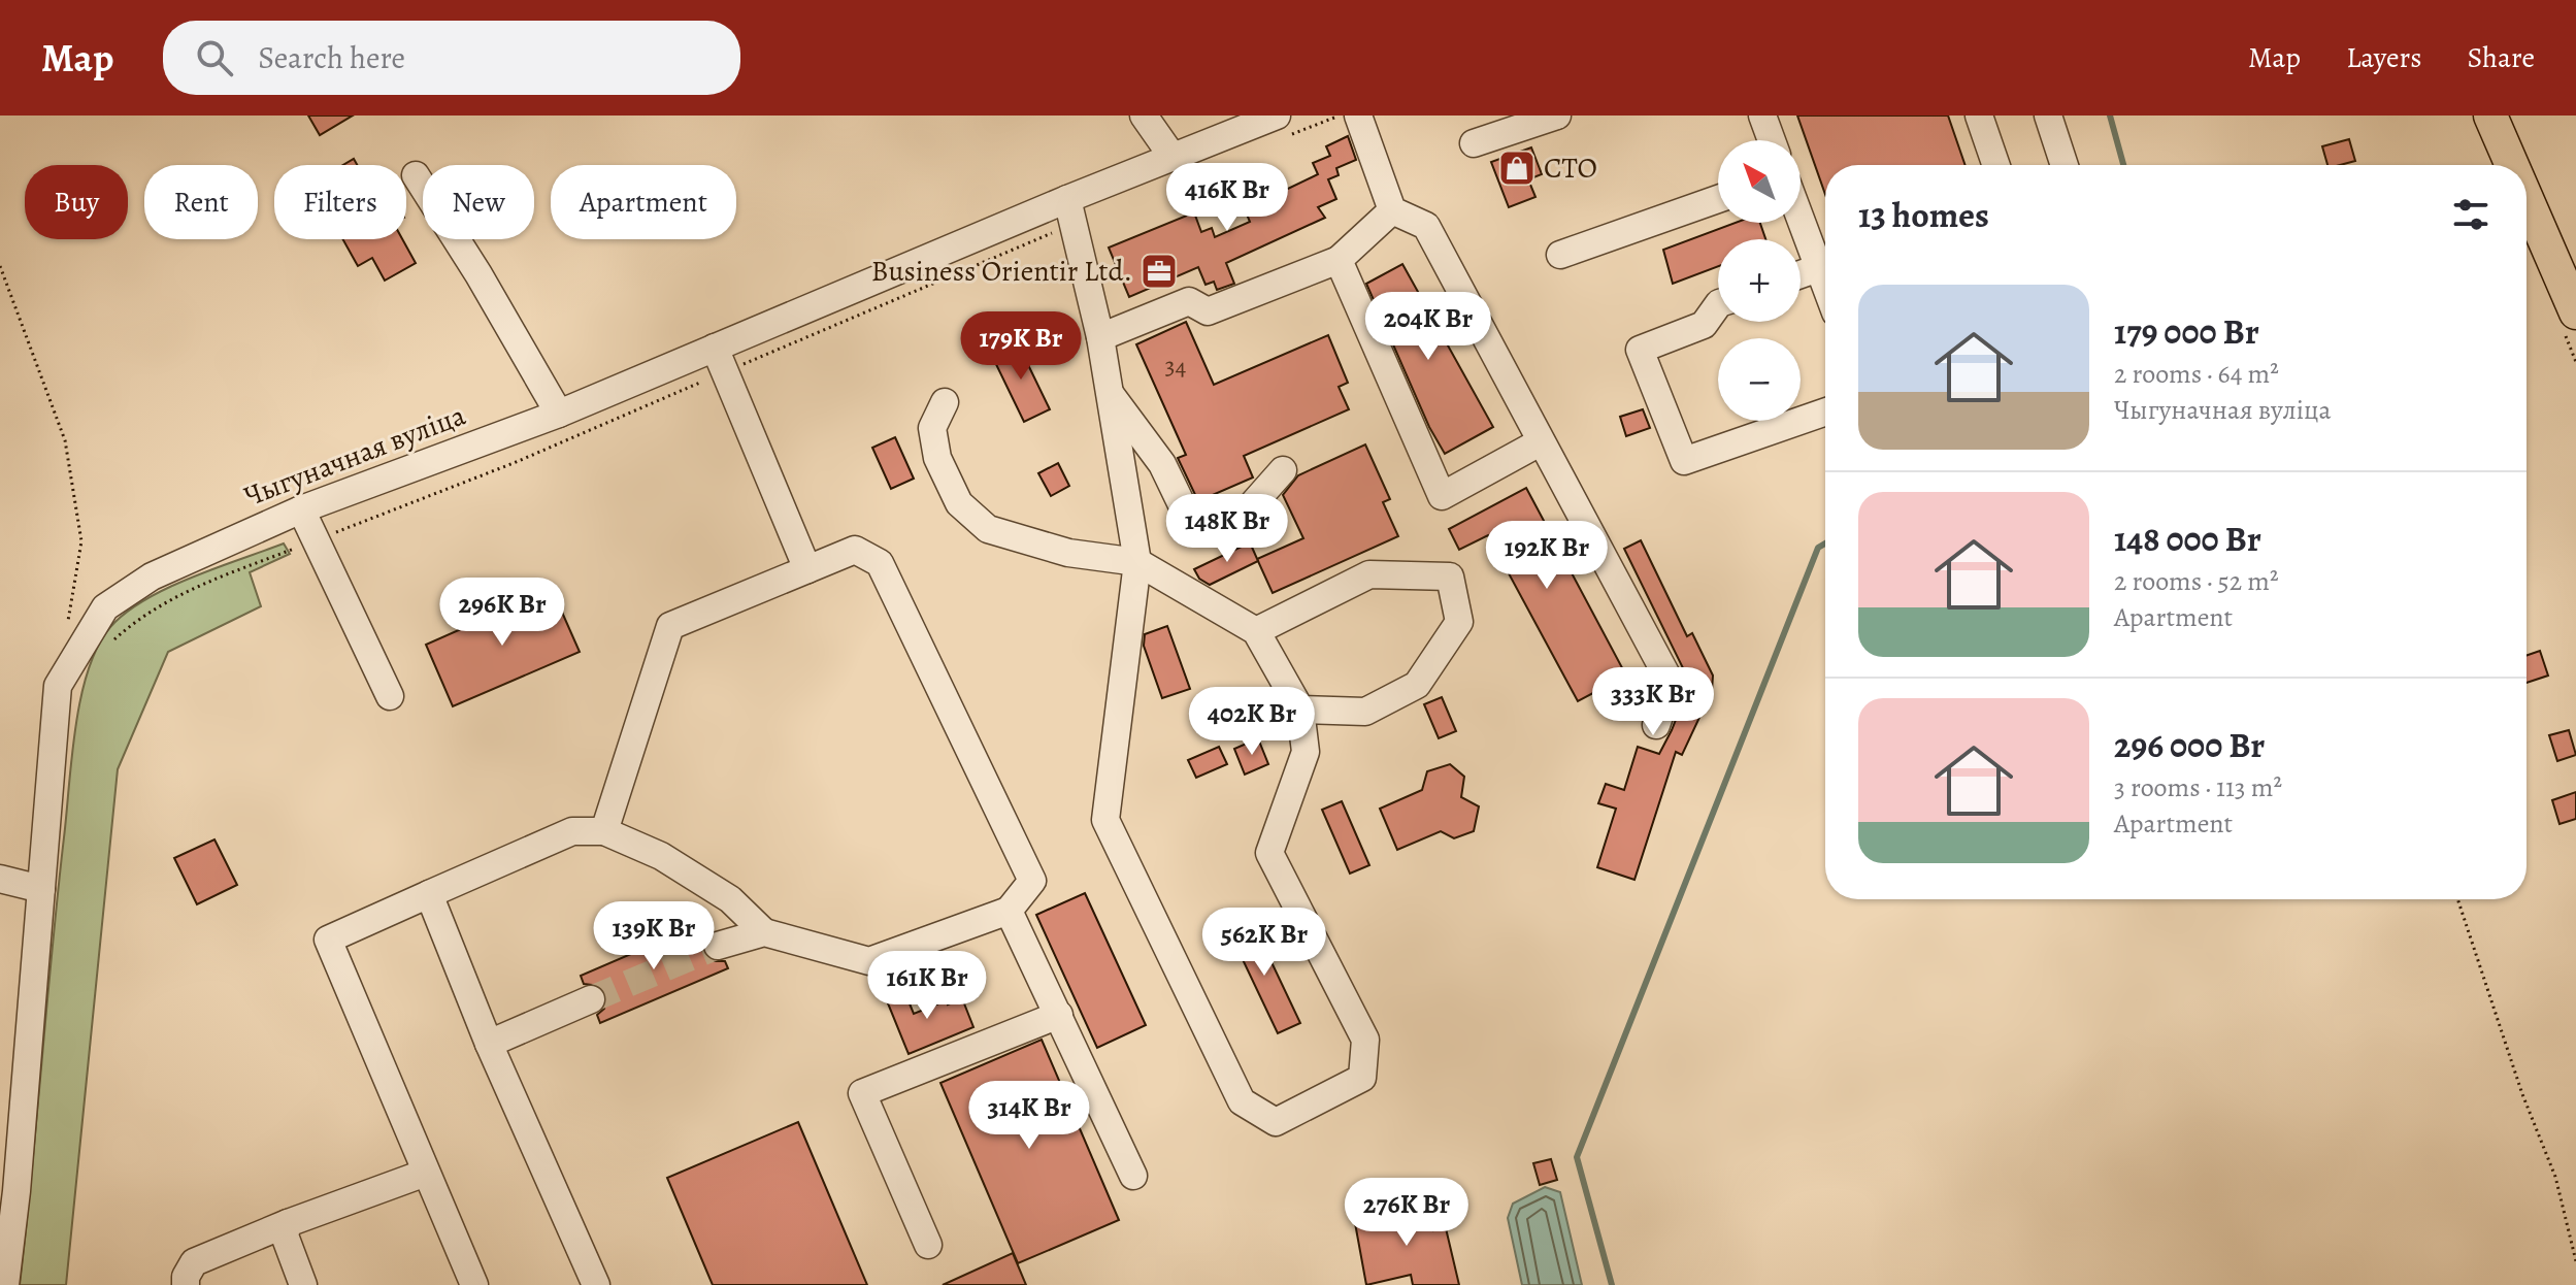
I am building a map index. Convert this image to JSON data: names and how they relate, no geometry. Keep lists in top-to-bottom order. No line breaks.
{"streets":{"street":["Чыгуначная вуліца"]},"places":{"shop":["СТО"],"office":["Business Orientir Ltd."]},"house_numbers":["34"],"north":"top left","page":{"header":"Map","search":"Search here","nav":["Map","Layers","Share"],"map_buttons":["+","−"],"price":["416K Br","204K Br","179K Br","148K Br","192K Br","296K Br","333K Br","402K Br","139K Br","562K Br","161K Br","314K Br","276K Br"],"chip":["Buy","Rent","Filters","New","Apartment"],"heading":"13 homes","list":[{"name":"179 000 Br","note":"2 rooms · 64 m² · Чыгуначная вуліца"},{"name":"148 000 Br","note":"2 rooms · 52 m² · Apartment"},{"name":"296 000 Br","note":"3 rooms · 113 m² · Apartment"}]}}
